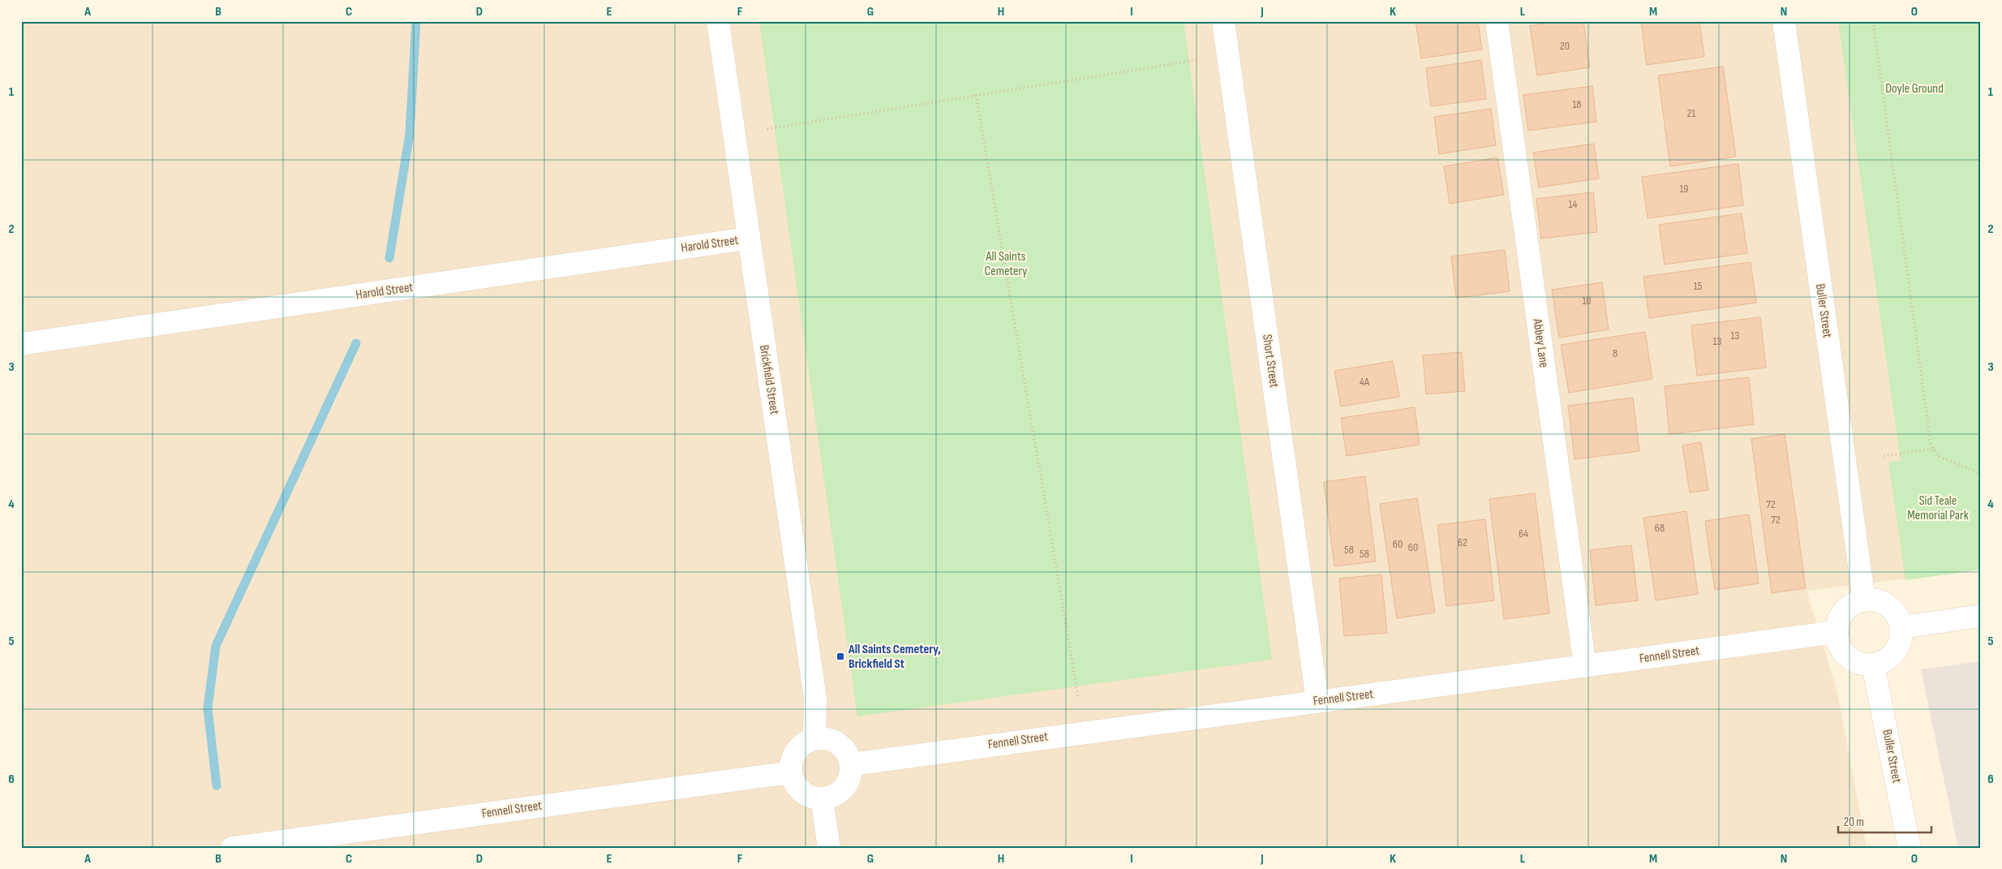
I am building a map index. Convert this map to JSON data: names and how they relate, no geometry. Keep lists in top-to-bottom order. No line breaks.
{"streets":{"street":["Harold Street","Buller Street","Abbey Lane","Short Street","Brickfield Street","Fennell Street"]},"crossings":[["Harold Street","Brickfield Street"],["Buller Street","Fennell Street"],["Abbey Lane","Fennell Street"],["Short Street","Fennell Street"],["Brickfield Street","Fennell Street"]],"parks":["Doyle Ground","All Saints Cemetery","Sid Teale Memorial Park"],"places":{"transit":["All Saints Cemetery, Brickfield St"]},"house_numbers":["20","18","21","19","14","15","10","13","13","8","4A","72","72","68","64","62","60","60","58","58"],"scale_bar":"20 m","grid":{"columns":["A","B","C","D","E","F","G","H","I","J","K","L","M","N","O"],"rows":["1","2","3","4","5","6"]}}
